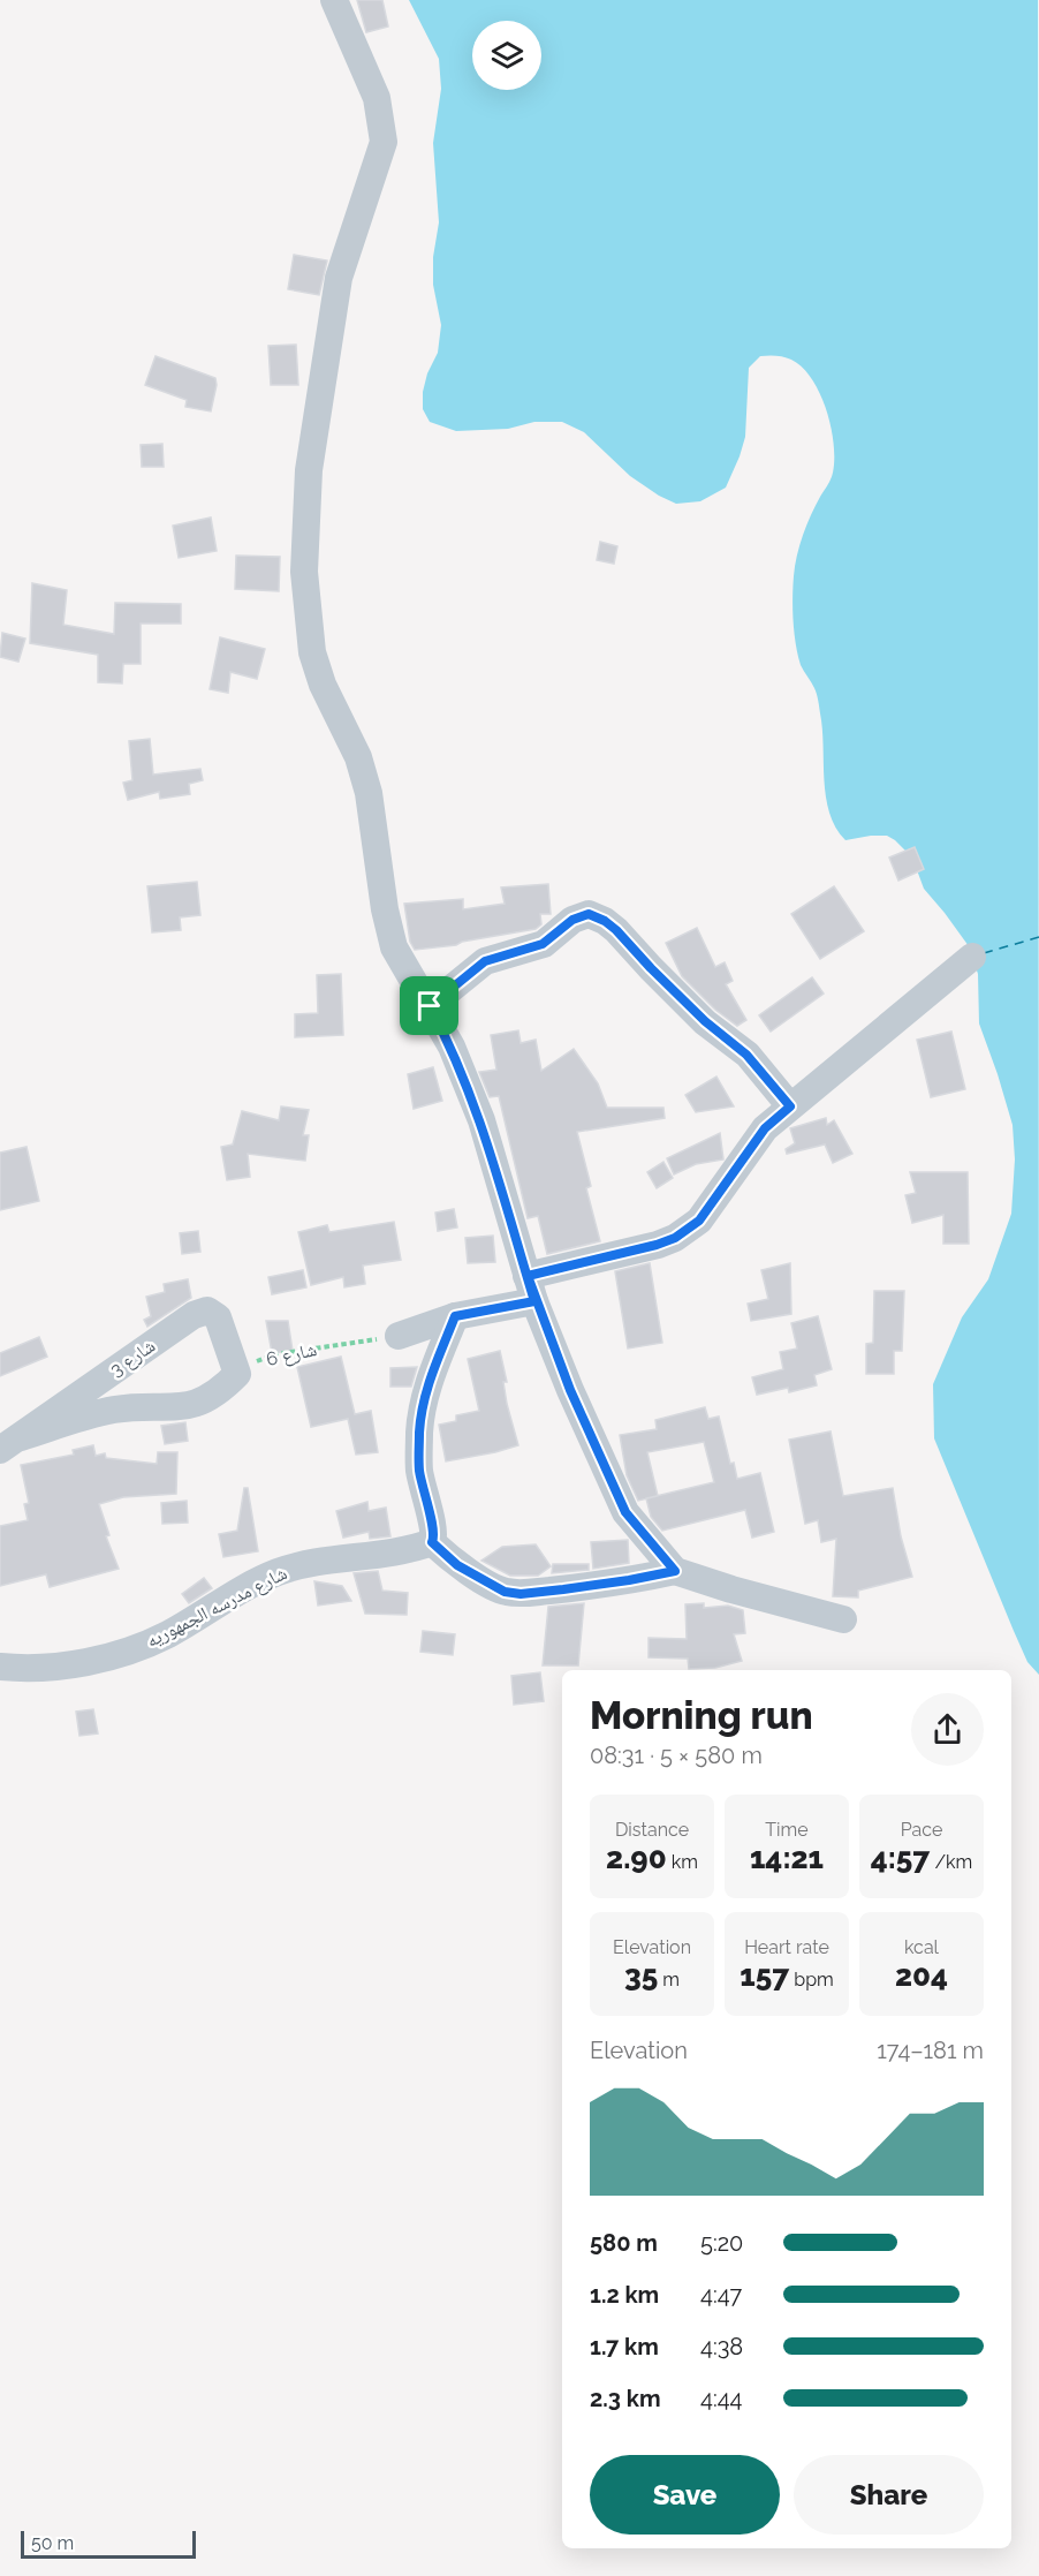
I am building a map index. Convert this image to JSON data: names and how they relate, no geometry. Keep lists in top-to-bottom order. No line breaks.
{"streets":{"street":["شارع 3","شارع مدرسه الجمهوريه"],"path":["شارع 6"]},"crossings":[["شارع 6","شارع 3"]],"scale_bar":"50 m","page":{"heading":["Morning run","08:31 · 5 × 580 m"],"stats":[["Distance","2.90 km"],["Time","14:21"],["Pace","4:57 /km"],["Elevation","35 m"],["Heart rate","157 bpm"],["kcal","204"]],"chart":["Elevation","174–181 m"],"list":[{"name":"580 m","note":"5:20"},{"name":"1.2 km","note":"4:47"},{"name":"1.7 km","note":"4:38"},{"name":"2.3 km","note":"4:44"}],"buttons":["Save","Share"],"scale":"50 m"}}
